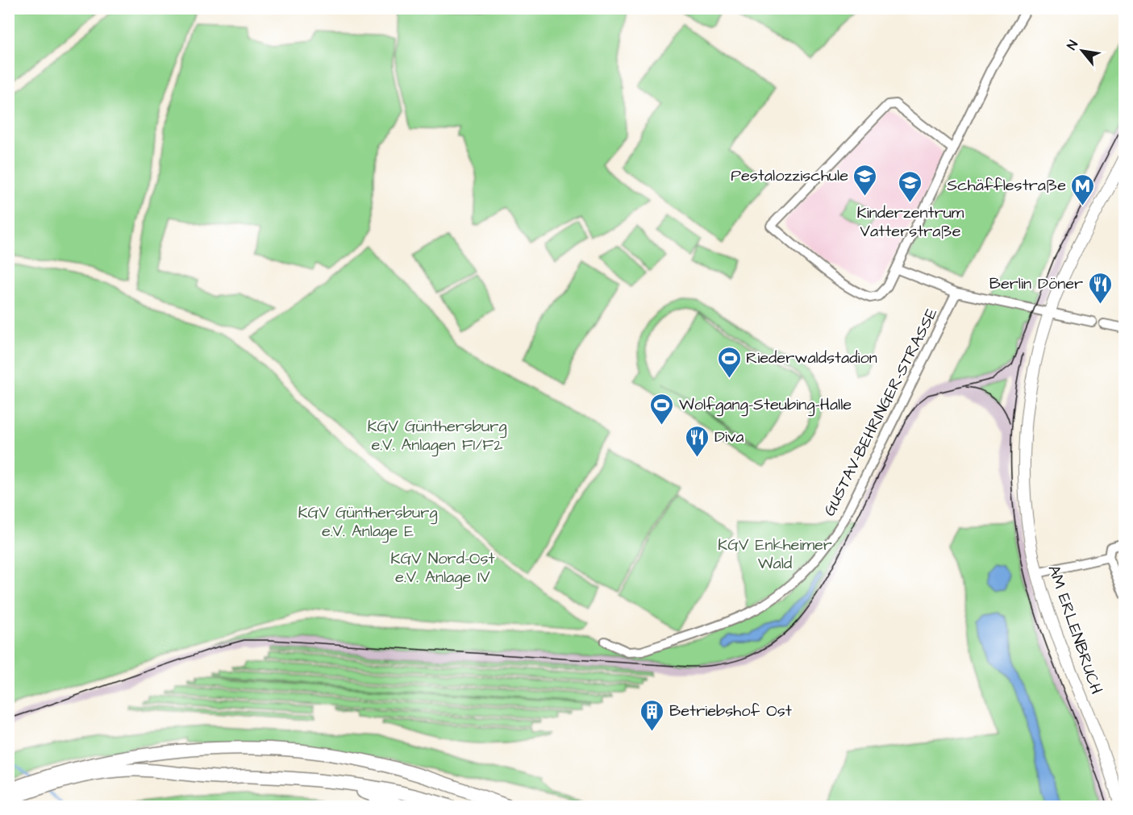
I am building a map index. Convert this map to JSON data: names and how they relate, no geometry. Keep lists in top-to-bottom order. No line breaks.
{"streets":{"main road":["AM ERLENBRUCH"],"street":["GUSTAV-BEHRINGER-STRASSE"]},"parks":["KGV Günthersburg e.V. Anlagen F1/F2","KGV Günthersburg e.V. Anlage E","KGV Enkheimer Wald","KGV Nord-Ost e.V. Anlage IV"],"places":{"school or university":["Pestalozzischule","Kinderzentrum Vatterstraße"],"metro station":["Schäfflestraße"],"restaurant":["Berlin Döner","Diva"],"sports":["Riederwaldstadion","Wolfgang-Steubing-Halle"],"building":["Betriebshof Ost"]},"north":"top left"}
